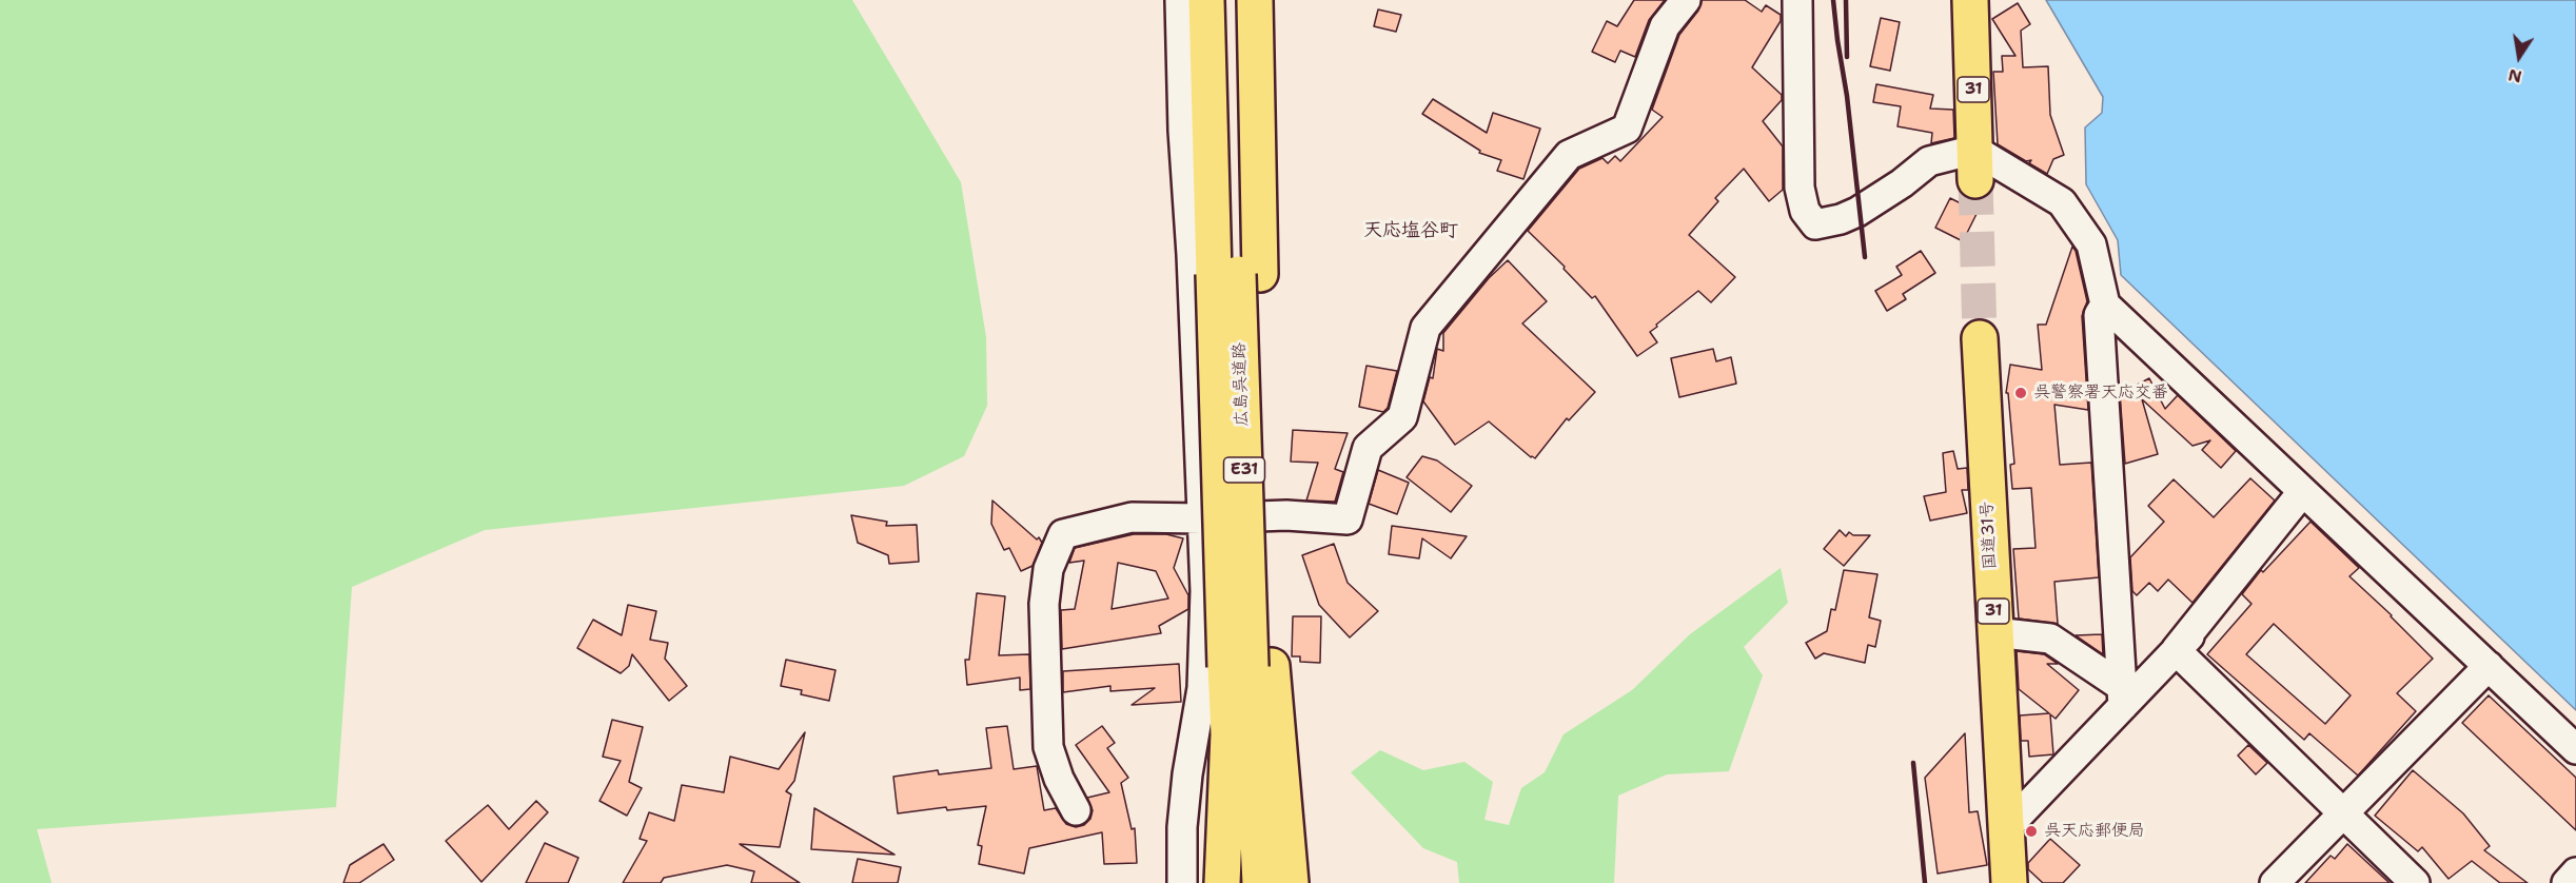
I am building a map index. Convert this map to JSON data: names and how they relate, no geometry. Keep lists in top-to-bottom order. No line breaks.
{"streets":{"highway":["31","国道31号"]},"districts":["天応塩谷町"],"places":["呉警察署天応交番","呉天応郵便局"],"north":"bottom"}
